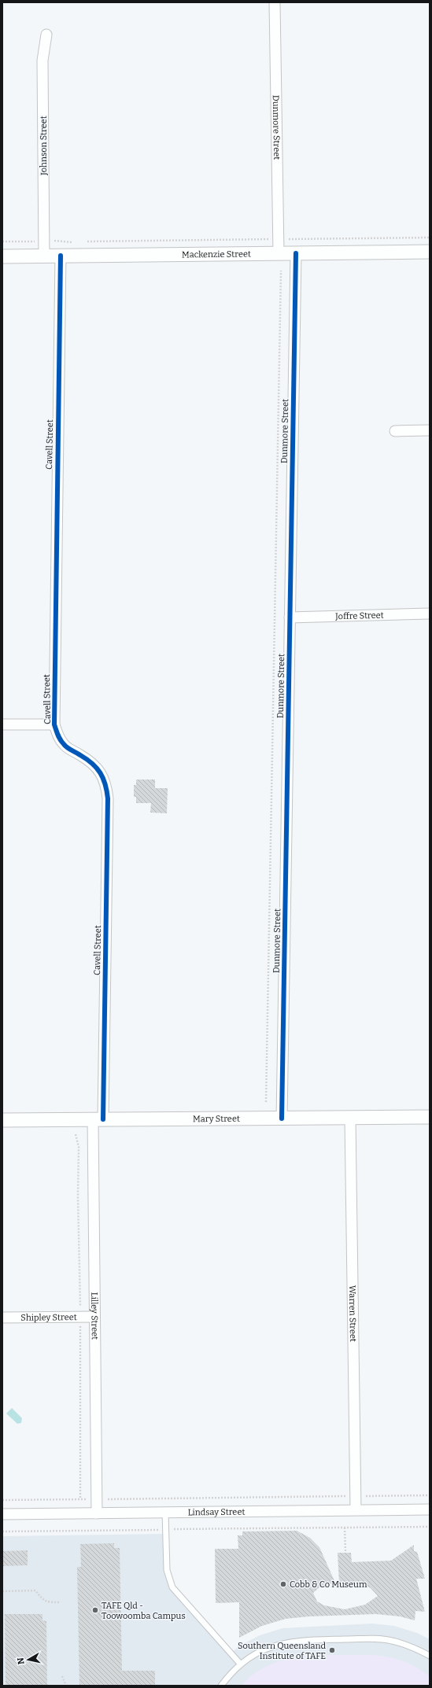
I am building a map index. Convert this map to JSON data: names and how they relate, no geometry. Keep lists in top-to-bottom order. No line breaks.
{"streets":{"street":["Dunmore Street","Johnson Street","Mackenzie Street","Cavell Street","Joffre Street","Mary Street","Warren Street","Lilley Street","Shipley Street","Lindsay Street"]},"crossings":[["Dunmore Street","Mackenzie Street"],["Dunmore Street","Joffre Street"],["Dunmore Street","Mary Street"],["Johnson Street","Mackenzie Street"],["Mackenzie Street","Cavell Street"],["Cavell Street","Mary Street"],["Cavell Street","Lilley Street"],["Mary Street","Warren Street"],["Mary Street","Lilley Street"],["Warren Street","Lindsay Street"],["Lilley Street","Shipley Street"],["Lilley Street","Lindsay Street"]],"places":["Cobb & Co Museum","TAFE Qld - Toowoomba Campus","Southern Queensland Institute of TAFE"],"north":"left"}
